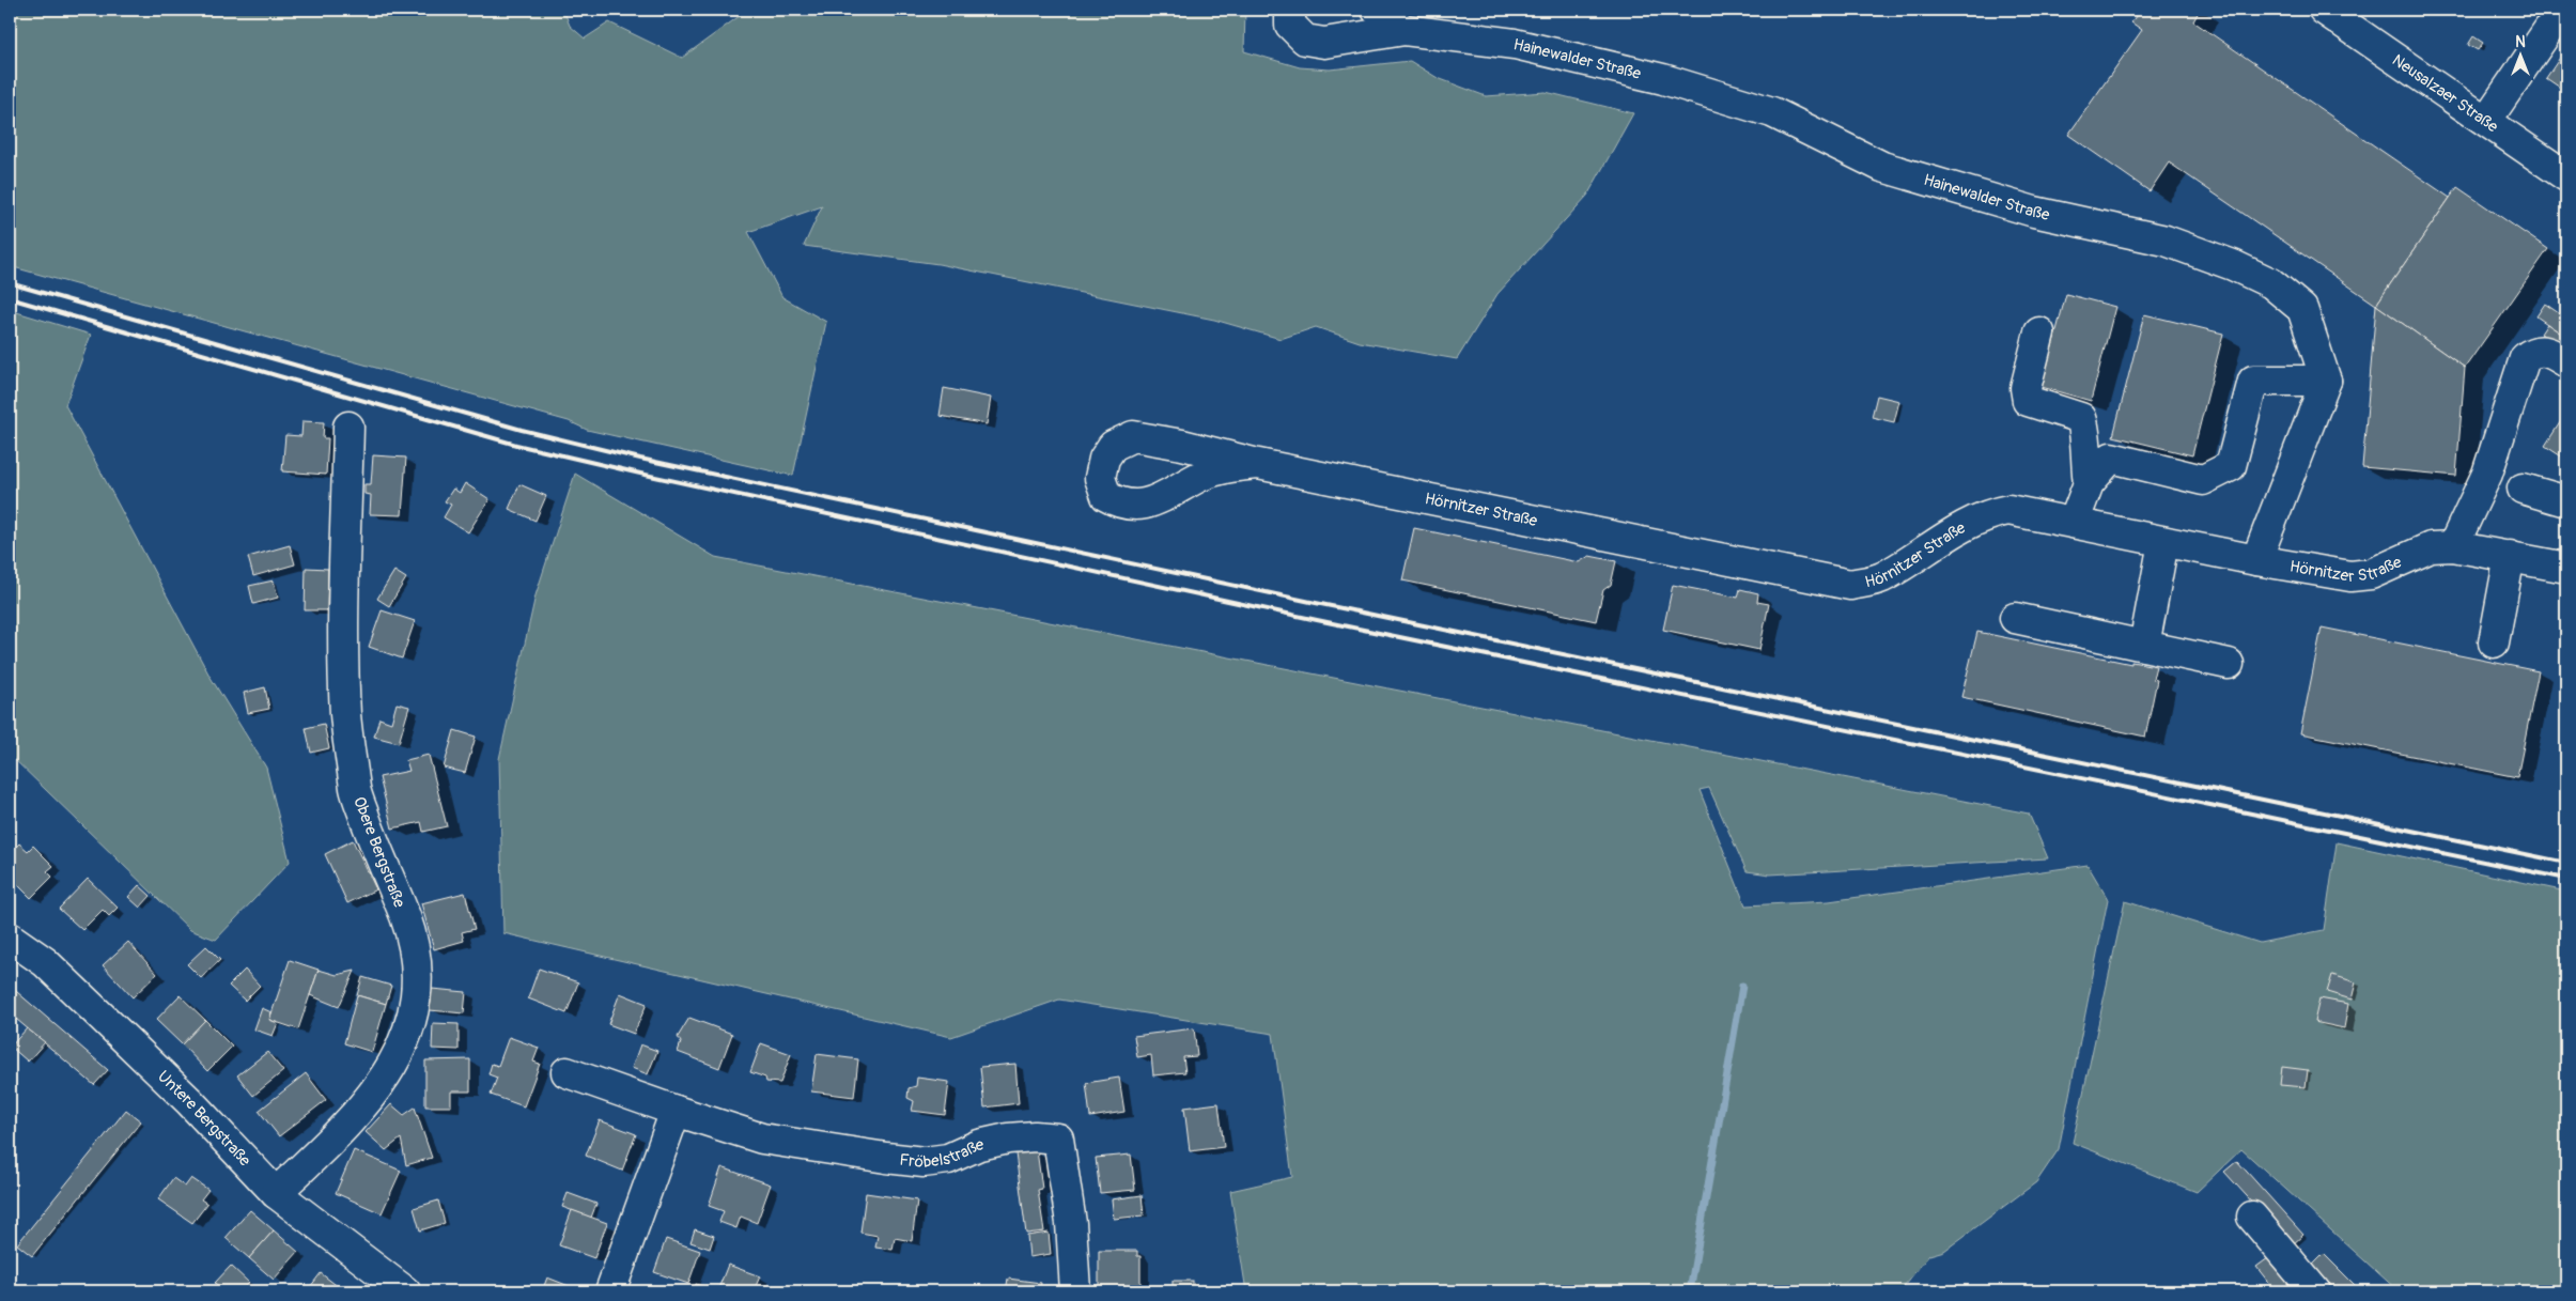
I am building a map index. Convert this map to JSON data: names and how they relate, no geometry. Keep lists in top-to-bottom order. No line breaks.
{"streets":{"street":["Hainewalder Straße","Neusalzaer Straße","Hörnitzer Straße","Obere Bergstraße","Untere Bergstraße","Fröbelstraße"]},"crossings":[["Obere Bergstraße","Untere Bergstraße"]],"north":"top"}
